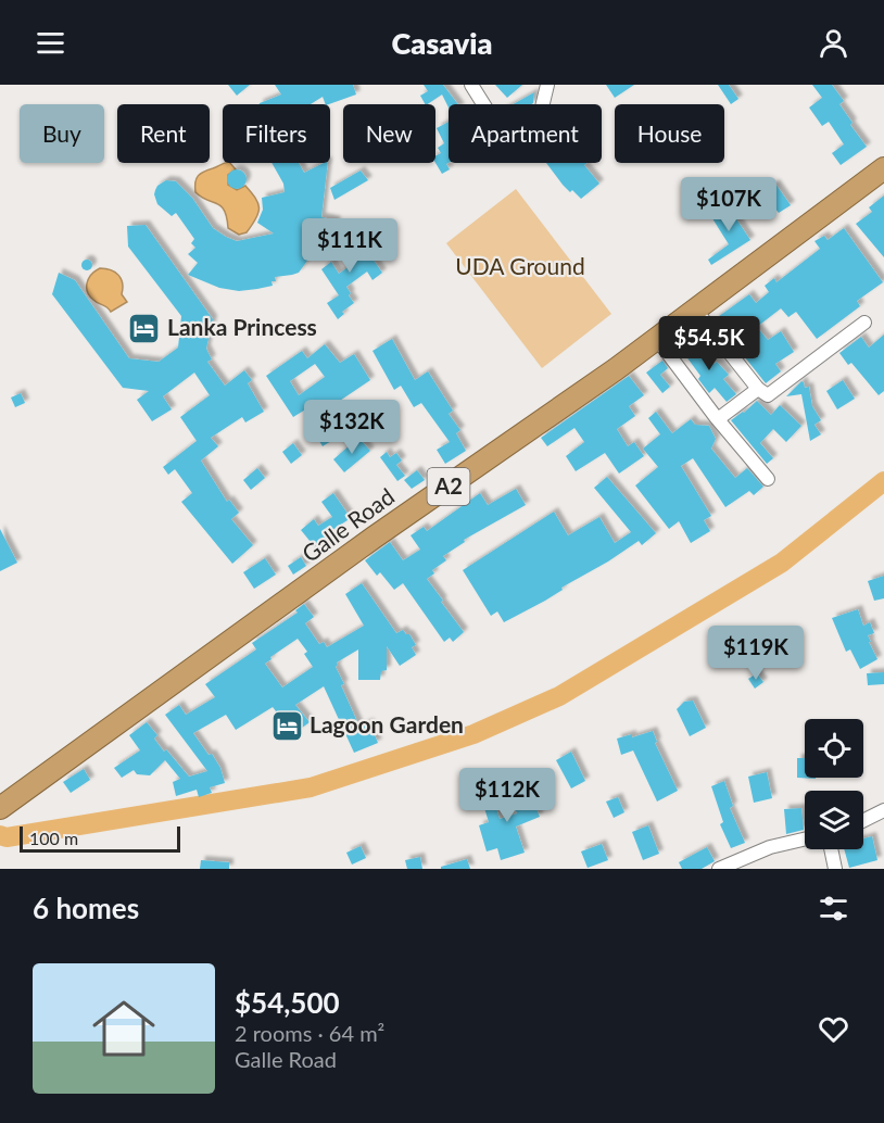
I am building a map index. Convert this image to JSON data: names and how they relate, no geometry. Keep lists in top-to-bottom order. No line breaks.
{"streets":{"highway":["A2","Galle Road"]},"parks":["UDA Ground"],"places":{"hotel":["Lanka Princess","Lagoon Garden"]},"scale_bar":"100 m","page":{"header":"Casavia","chip":["Buy","Rent","Filters","New","Apartment","House"],"price":["$107K","$111K","$54.5K","$132K","$119K","$112K"],"scale":"100 m","heading":"6 homes","list":[{"name":"$54,500","note":"2 rooms · 64 m² · Galle Road"}]}}
